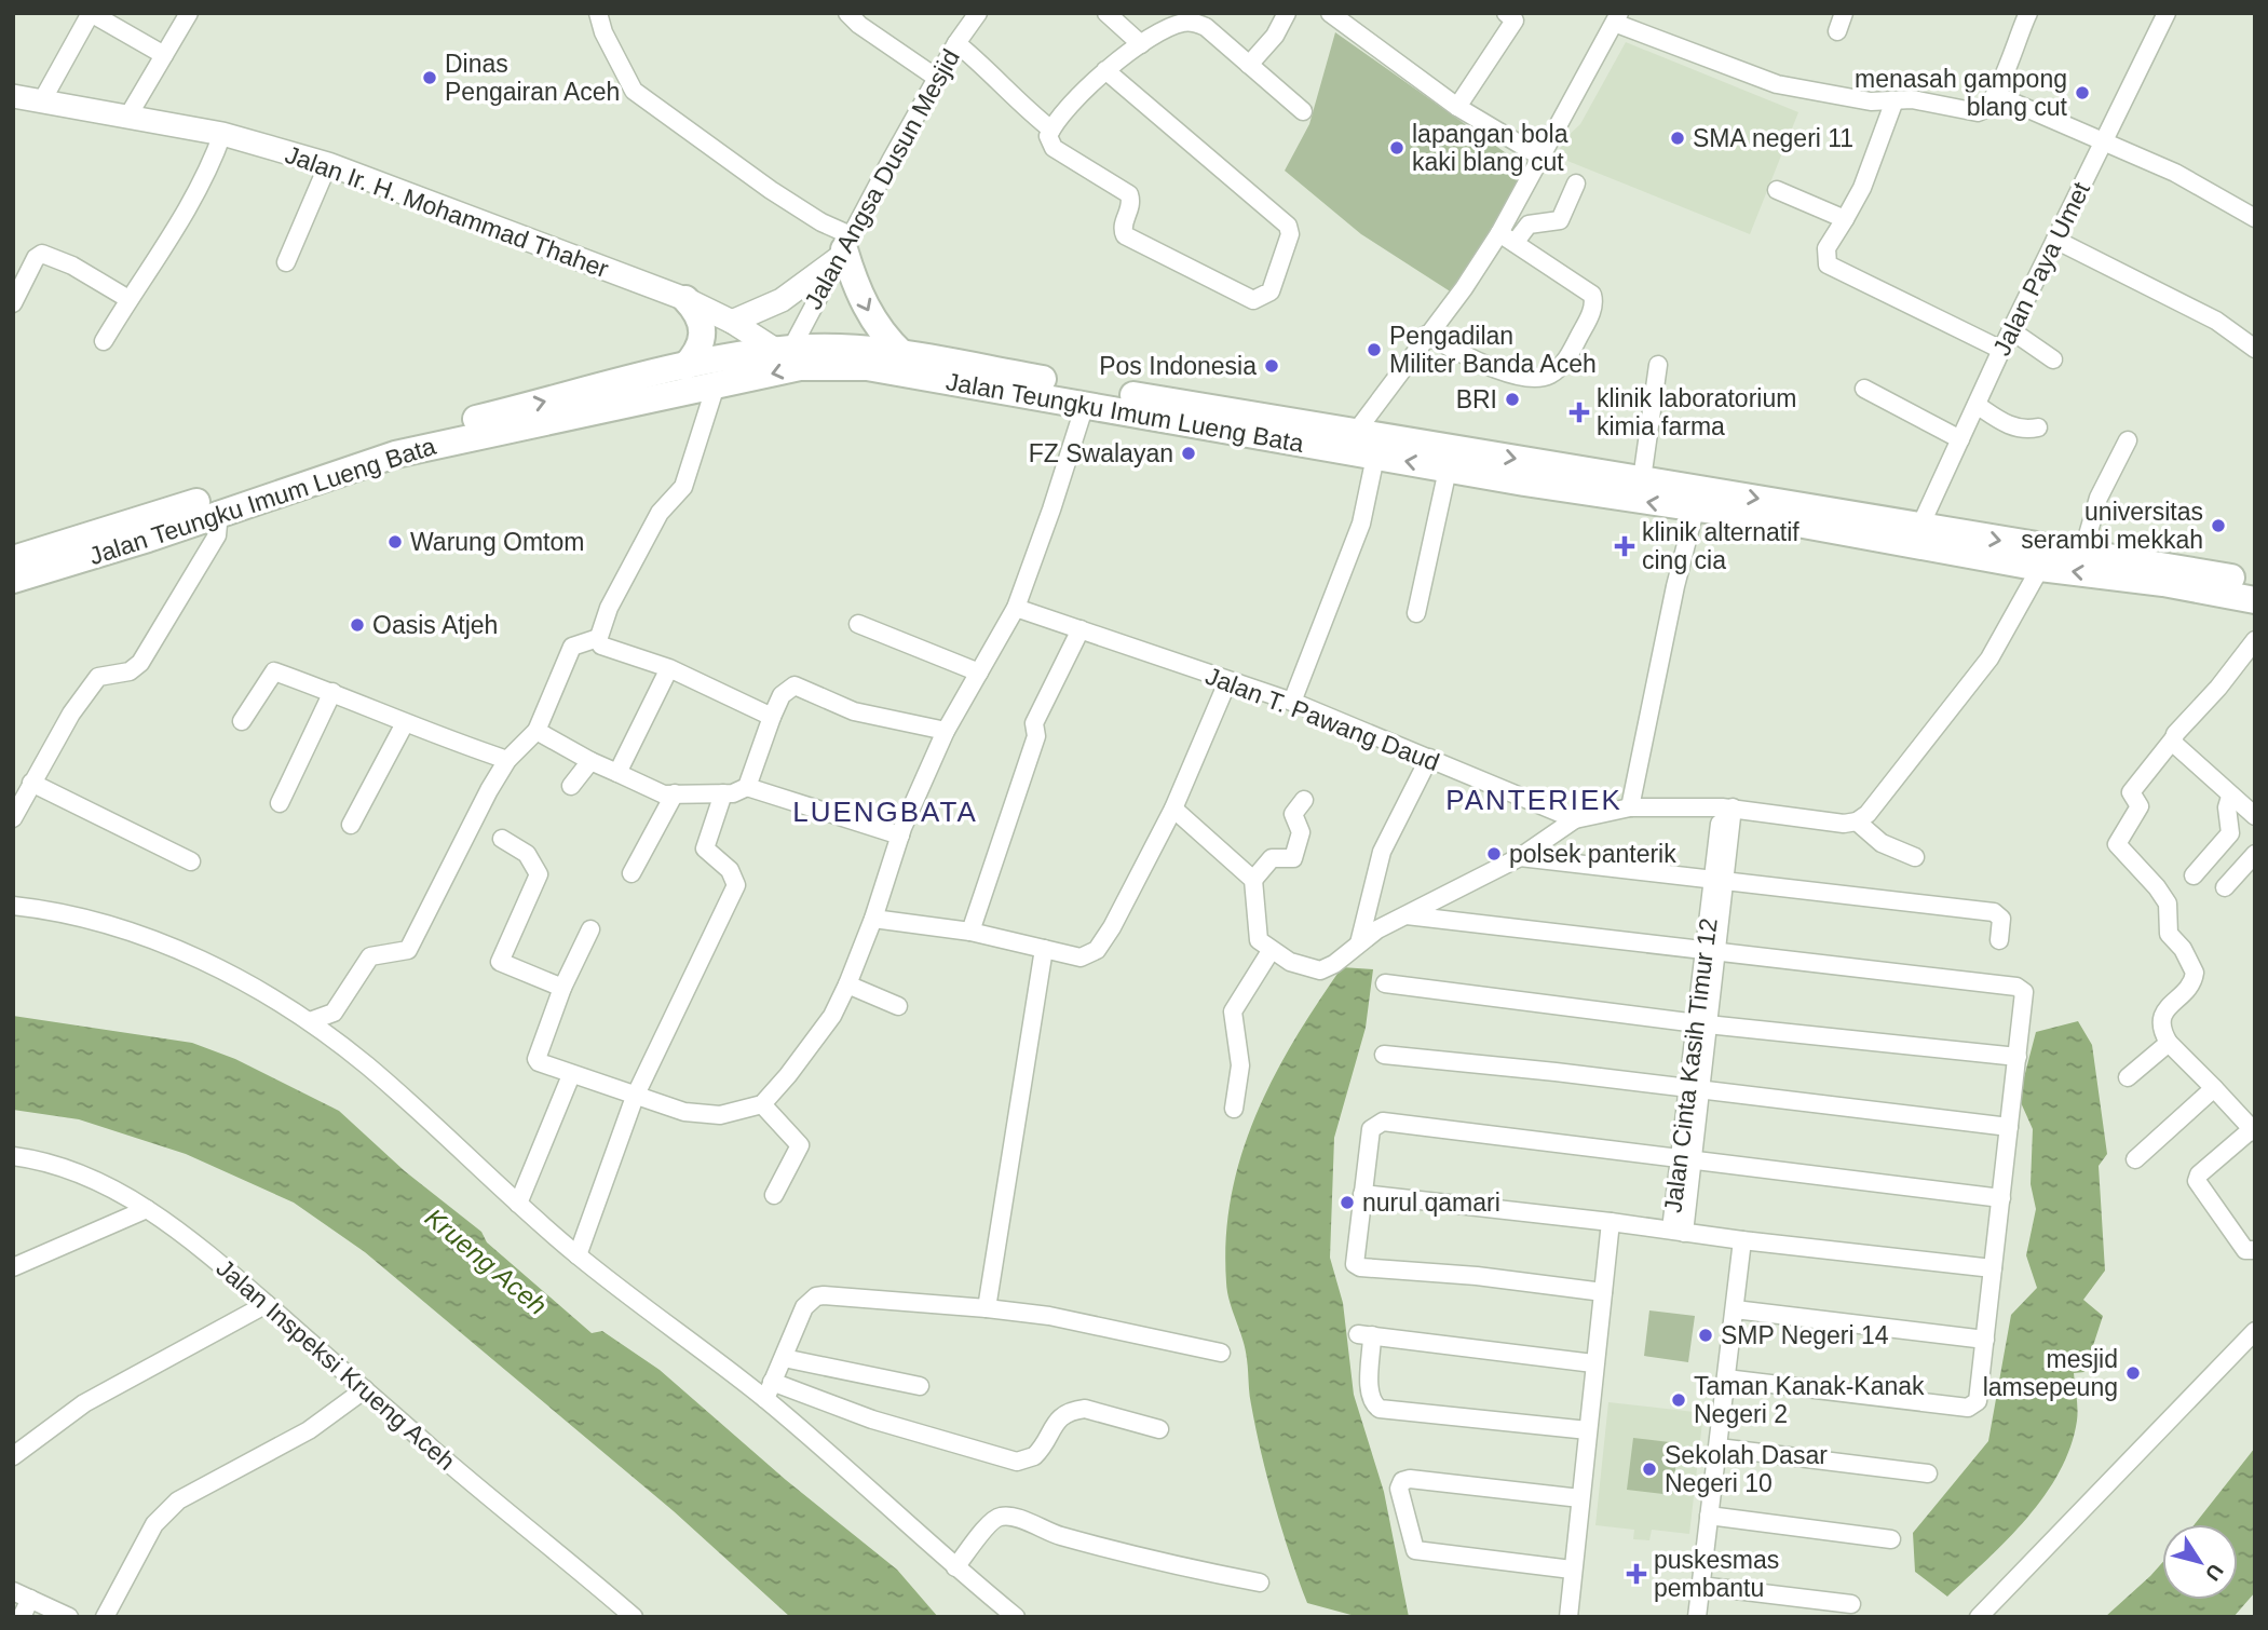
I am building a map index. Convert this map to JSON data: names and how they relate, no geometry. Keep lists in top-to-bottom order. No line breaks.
{"streets":{"highway":["Jalan Teungku Imum Lueng Bata"],"main road":["Jalan Ir. H. Mohammad Thaher"],"street":["Jalan Angsa Dusun Mesjid","Jalan Paya Umet","Jalan T. Pawang Daud","Jalan Cinta Kasih Timur 12","Jalan Inspeksi Krueng Aceh"]},"crossings":[["Jalan Angsa Dusun Mesjid","Jalan Ir. H. Mohammad Thaher"],["Jalan Angsa Dusun Mesjid","Jalan Teungku Imum Lueng Bata"],["Jalan Ir. H. Mohammad Thaher","Jalan Teungku Imum Lueng Bata"],["Jalan Paya Umet","Jalan Teungku Imum Lueng Bata"]],"districts":["PANTERIEK","LUENGBATA"],"water":["Krueng Aceh"],"places":{"other":["Dinas Pengairan Aceh","menasah gampong blang cut","SMA negeri 11","lapangan bola kaki blang cut","Pengadilan Militer Banda Aceh","Pos Indonesia","BRI","FZ Swalayan","universitas serambi mekkah","Warung Omtom","Oasis Atjeh","polsek panterik","nurul qamari","SMP Negeri 14","mesjid lamsepeung","Taman Kanak-Kanak Negeri 2","Sekolah Dasar Negeri 10"],"health":["klinik laboratorium kimia farma","klinik alternatif cing cia","puskesmas pembantu"]},"north":"bottom right"}
